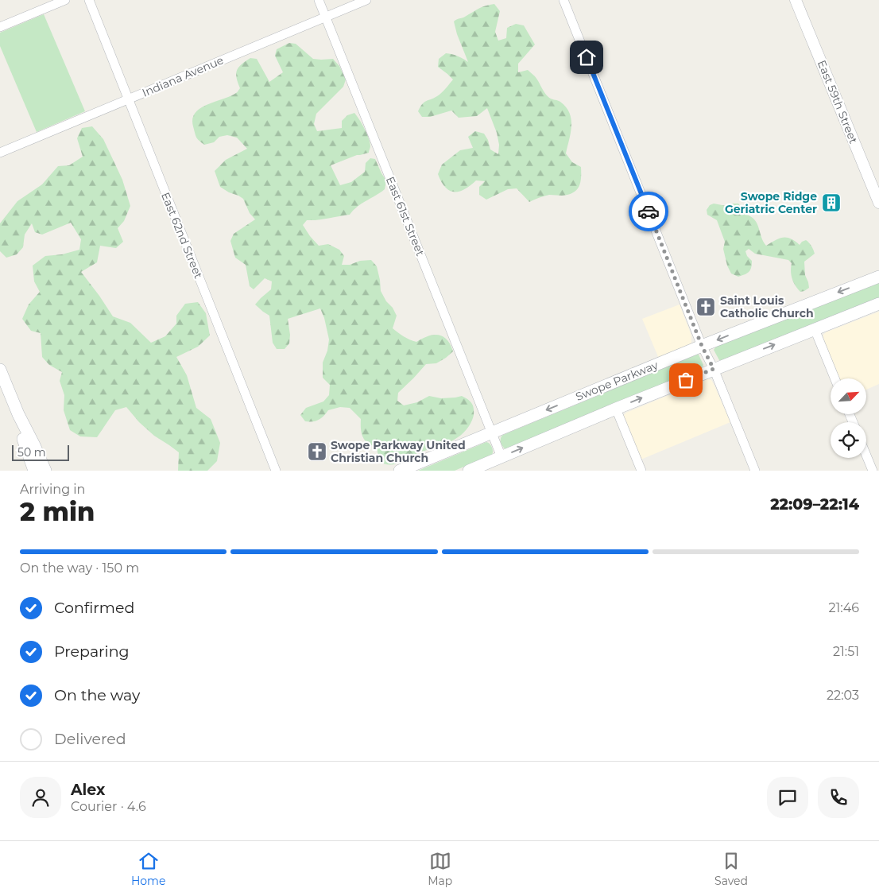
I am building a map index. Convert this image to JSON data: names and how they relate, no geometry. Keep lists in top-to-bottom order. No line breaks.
{"streets":{"main road":["Swope Parkway"],"street":["Indiana Avenue","East 59th Street","East 61st Street","East 62nd Street"]},"crossings":[["Indiana Avenue","East 61st Street"],["Indiana Avenue","East 62nd Street"],["East 61st Street","Swope Parkway"]],"places":{"building":["Swope Ridge Geriatric Center"],"church":["Saint Louis Catholic Church","Swope Parkway United Christian Church"]},"scale_bar":"50 m","north":"top right","page":{"scale":"50 m","heading":["2 min","Arriving in","22:09–22:14"],"panel":["Alex","Courier · 4.6"],"bar":"On the way · 150 m","list":[["Confirmed","21:46"],["Preparing","21:51"],["On the way","22:03"],"Delivered"],"tabs":["Home","Map","Saved"]}}
